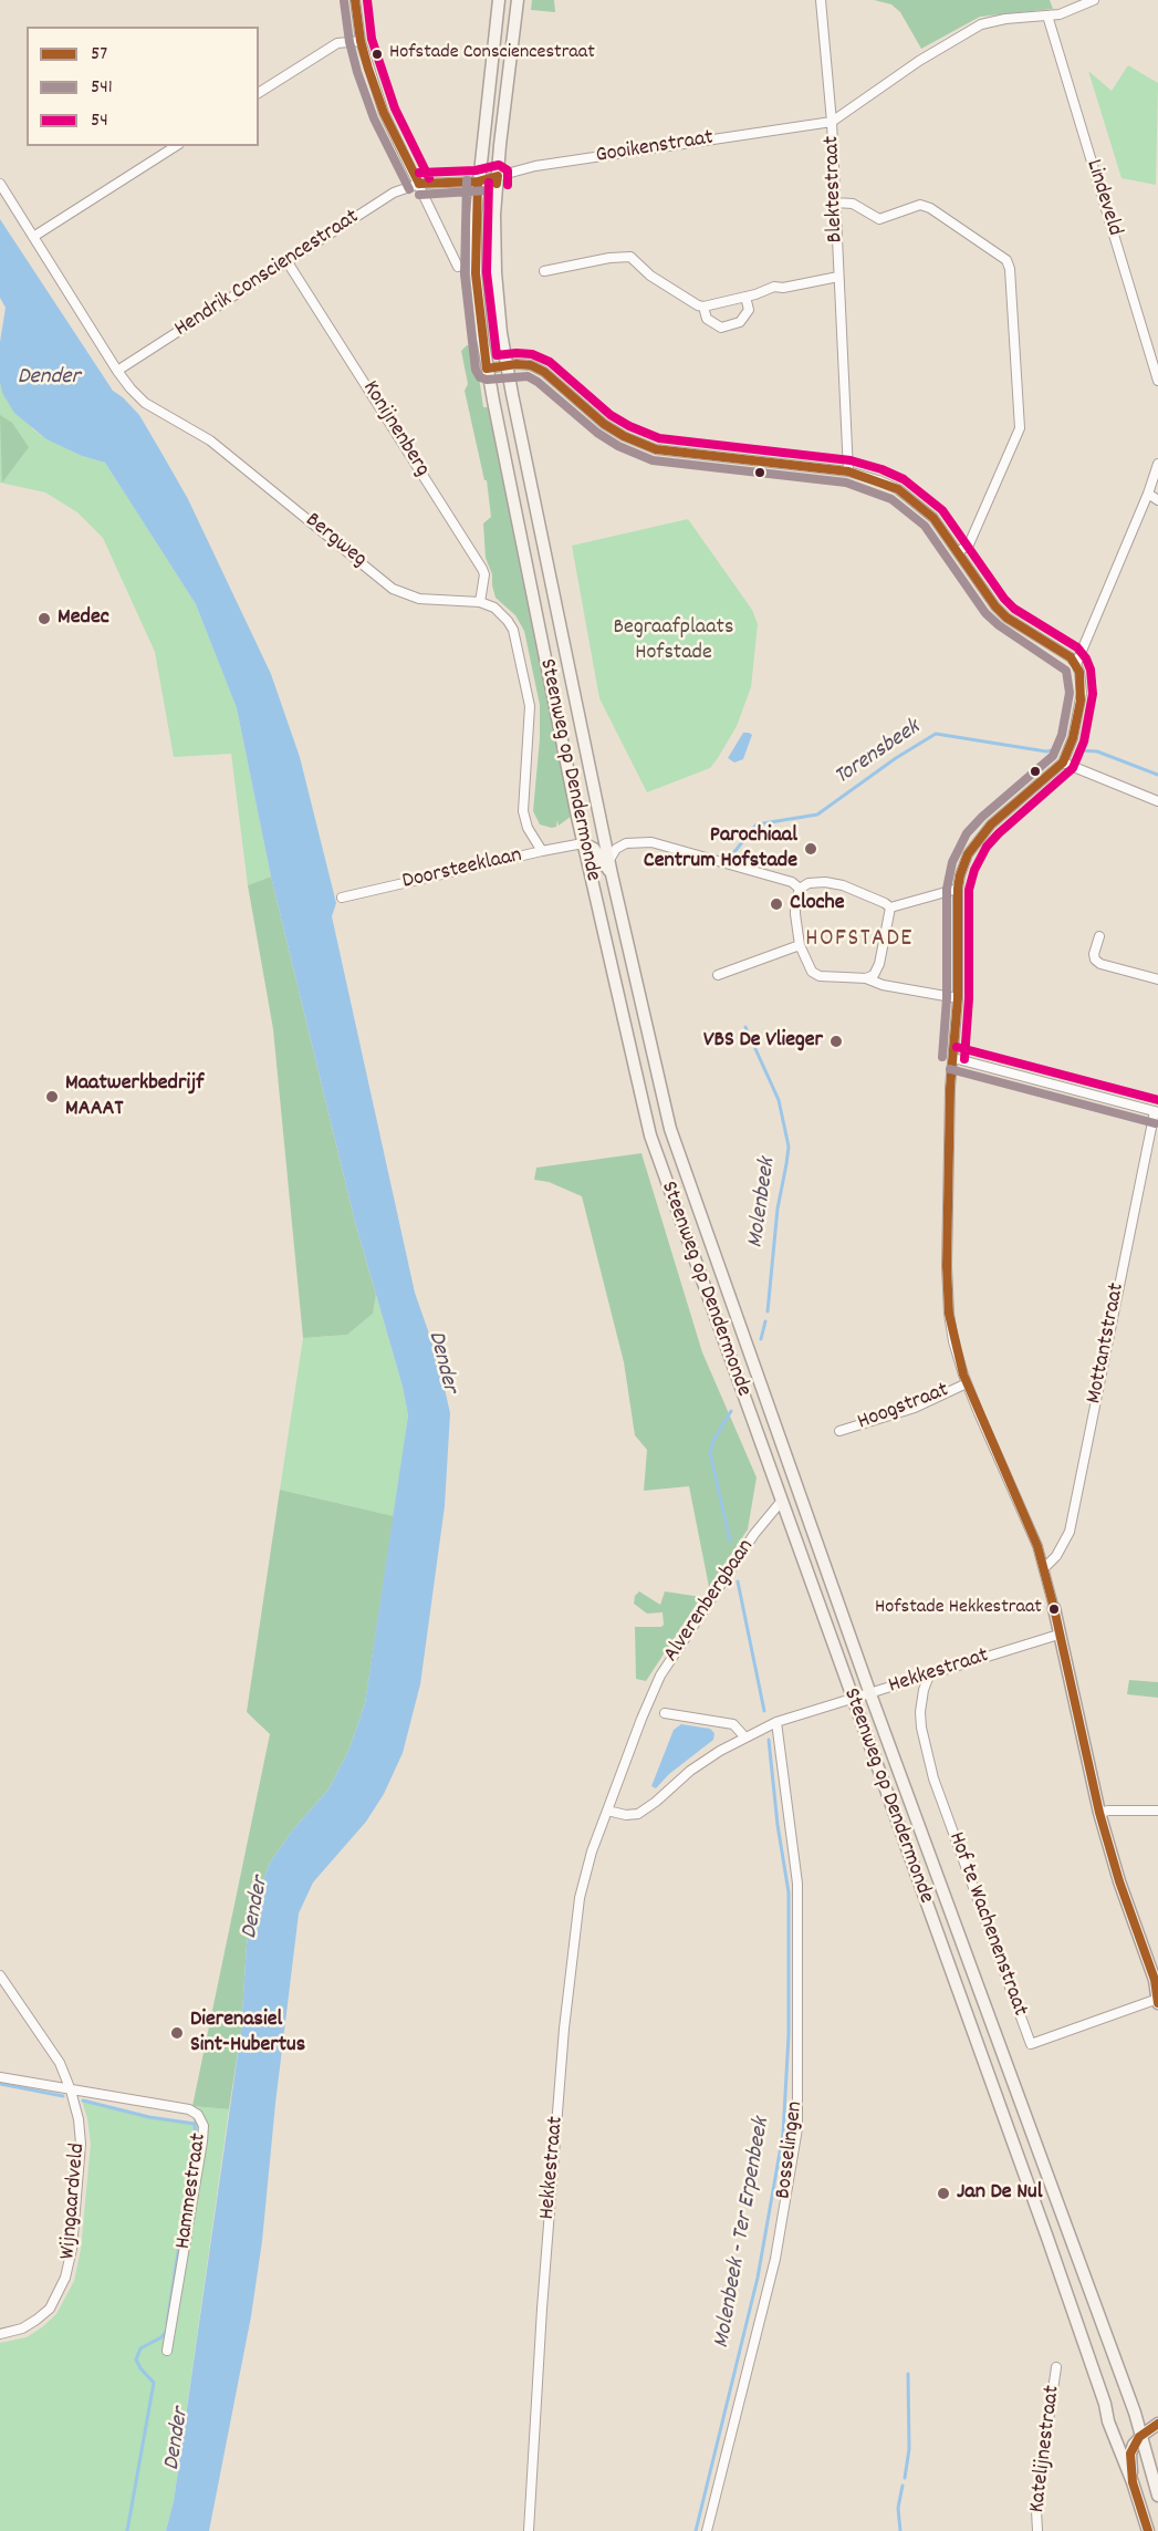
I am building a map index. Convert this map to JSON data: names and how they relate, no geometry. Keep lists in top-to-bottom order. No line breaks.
{"streets":{"main road":["Steenweg op Dendermonde"],"street":["Gooikenstraat","Blektestraat","Lindeveld","Hendrik Consciencestraat","Konijnenberg","Bergweg","Doorsteeklaan","Mottantstraat","Hoogstraat","Alverenbergbaan","Hekkestraat","Hof te Wachenenstraat","Bosselingen","Hammestraat","Wijngaardveld","Katelijnestraat"]},"crossings":[["Gooikenstraat","Blektestraat"],["Gooikenstraat","Hendrik Consciencestraat"],["Gooikenstraat","Steenweg op Dendermonde"],["Blektestraat","Lindeveld"],["Hendrik Consciencestraat","Konijnenberg"],["Hendrik Consciencestraat","Bergweg"],["Hendrik Consciencestraat","Steenweg op Dendermonde"],["Konijnenberg","Bergweg"],["Steenweg op Dendermonde","Doorsteeklaan"],["Steenweg op Dendermonde","Alverenbergbaan"],["Steenweg op Dendermonde","Hekkestraat"],["Mottantstraat","Hoogstraat"],["Alverenbergbaan","Hekkestraat"],["Hekkestraat","Hof te Wachenenstraat"],["Hekkestraat","Bosselingen"],["Hammestraat","Wijngaardveld"]],"districts":["HOFSTADE"],"water":["Dender","Torensbeek","Molenbeek","Molenbeek - Ter Erpenbeek"],"parks":["Begraafplaats Hofstade"],"places":["Hofstade Consciencestraat","Medec","Parochiaal Centrum Hofstade","Cloche","VBS De Vlieger","Maatwerkbedrijf MAAAT","Hofstade Hekkestraat","Dierenasiel Sint-Hubertus","Jan De Nul"],"lines":["transit line 57","transit line 54","transit line 541"],"legend":["57","541","54"]}
